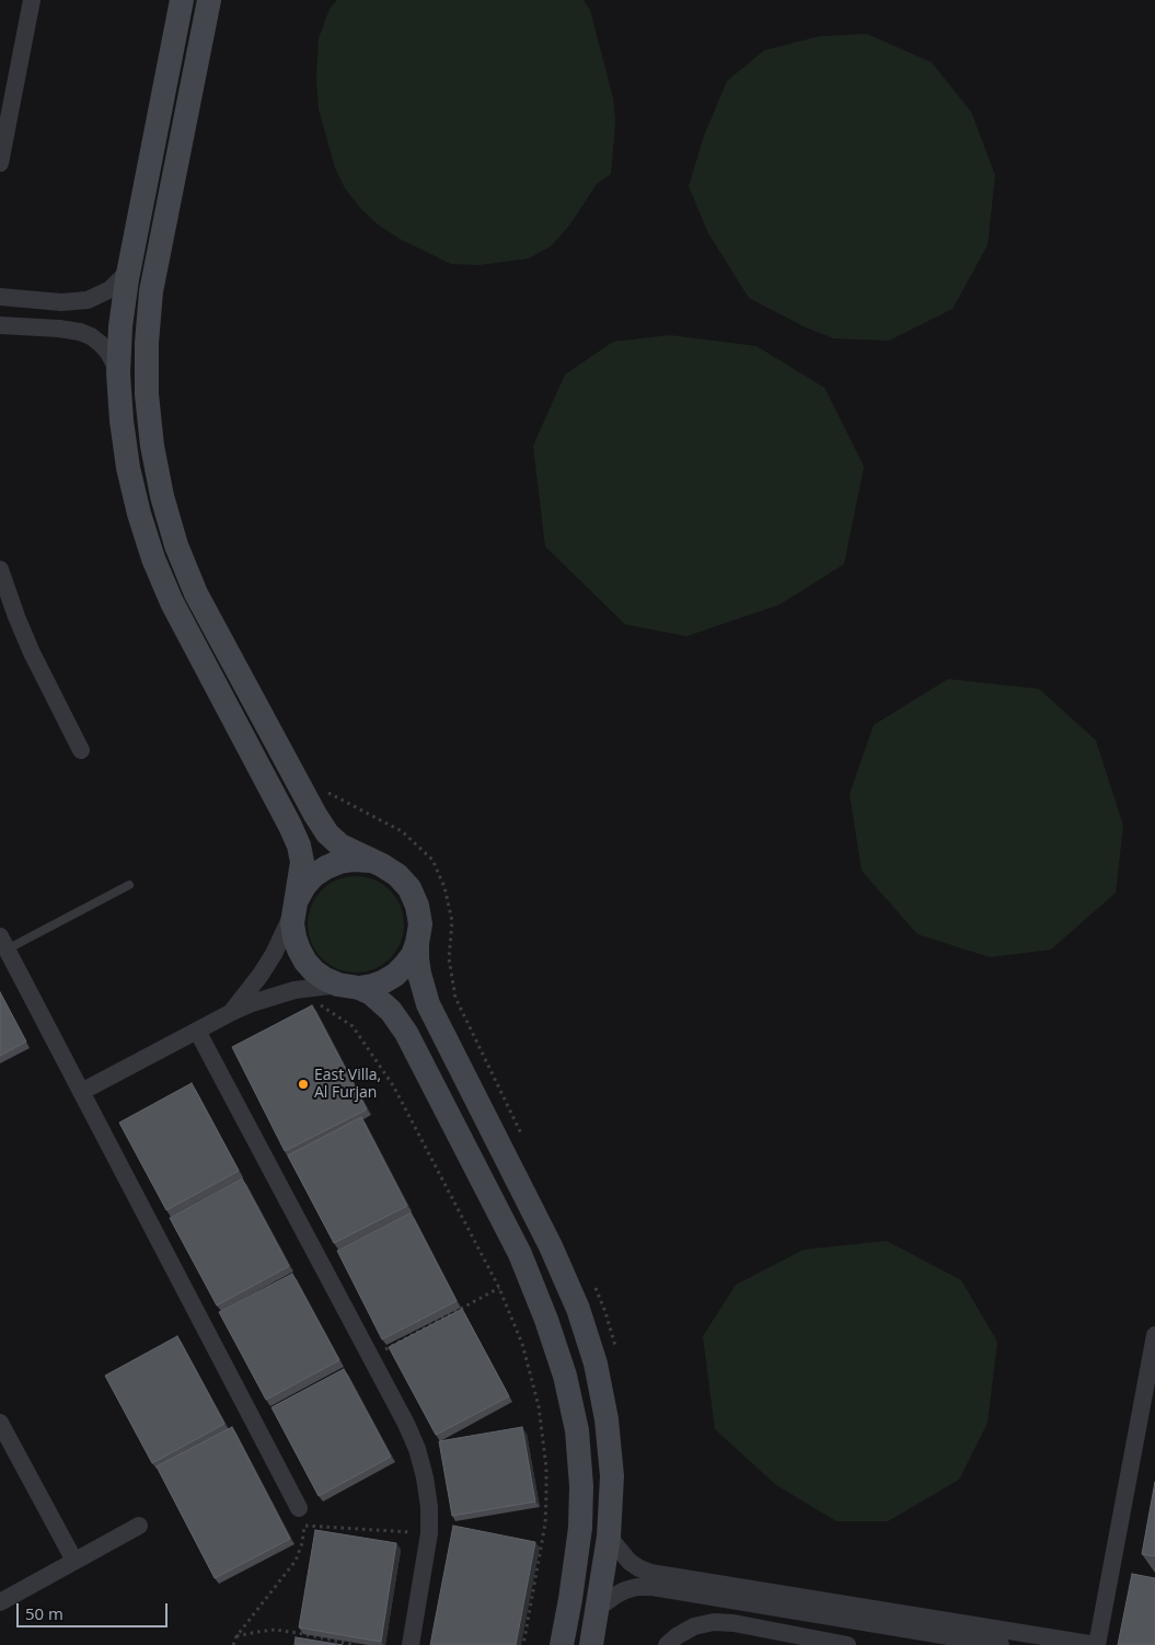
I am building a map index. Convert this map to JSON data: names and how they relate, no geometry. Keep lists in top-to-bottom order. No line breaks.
{"places":["East Villa, Al Furjan"],"scale_bar":"50 m"}
